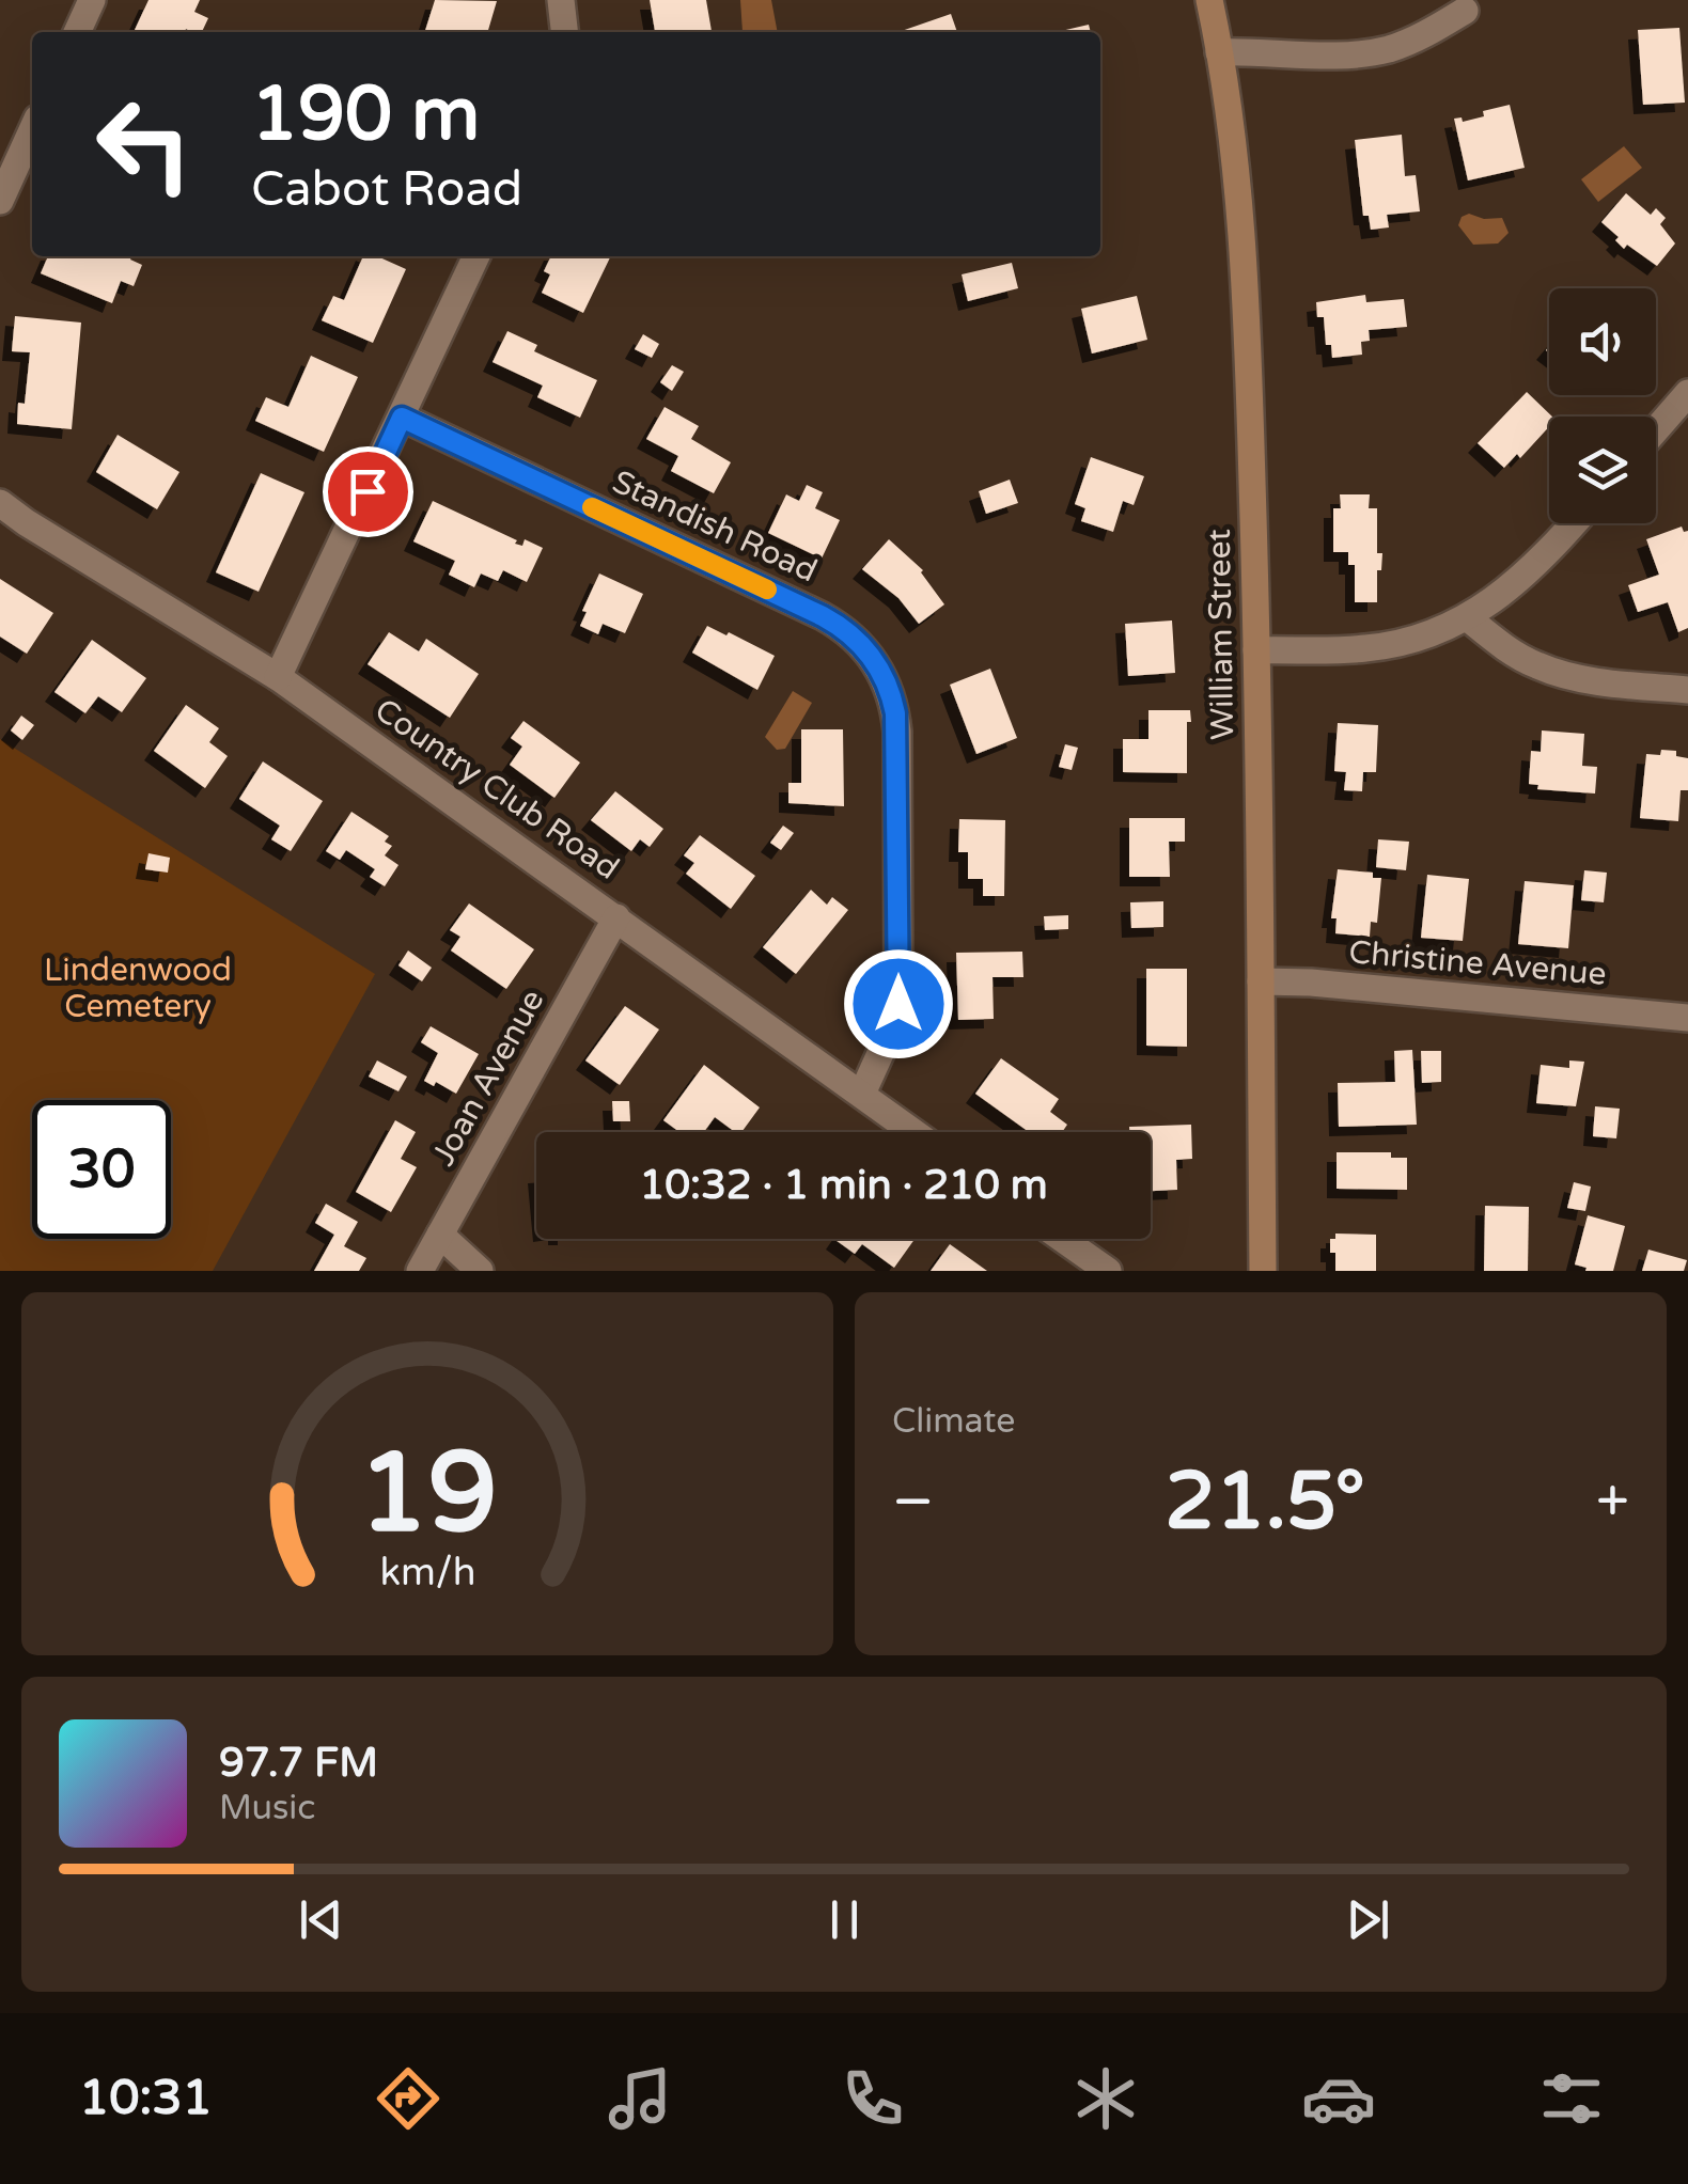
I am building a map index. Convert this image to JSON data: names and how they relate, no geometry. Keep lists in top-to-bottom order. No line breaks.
{"streets":{"main road":["William Street"],"street":["Standish Road","Country Club Road","Christine Avenue","Joan Avenue"]},"crossings":[["Standish Road","Country Club Road"],["William Street","Christine Avenue"],["Country Club Road","Joan Avenue"]],"parks":["Lindenwood Cemetery"],"page":{"turn":["190 m","Cabot Road"],"limit":"30","trip":"10:32 · 1 min · 210 m","tile":"Climate","heat":["−","21.5°","+"],"song":["97.7 FM","Music"],"tabs":"10:31","gauge":["19","km/h"]}}
